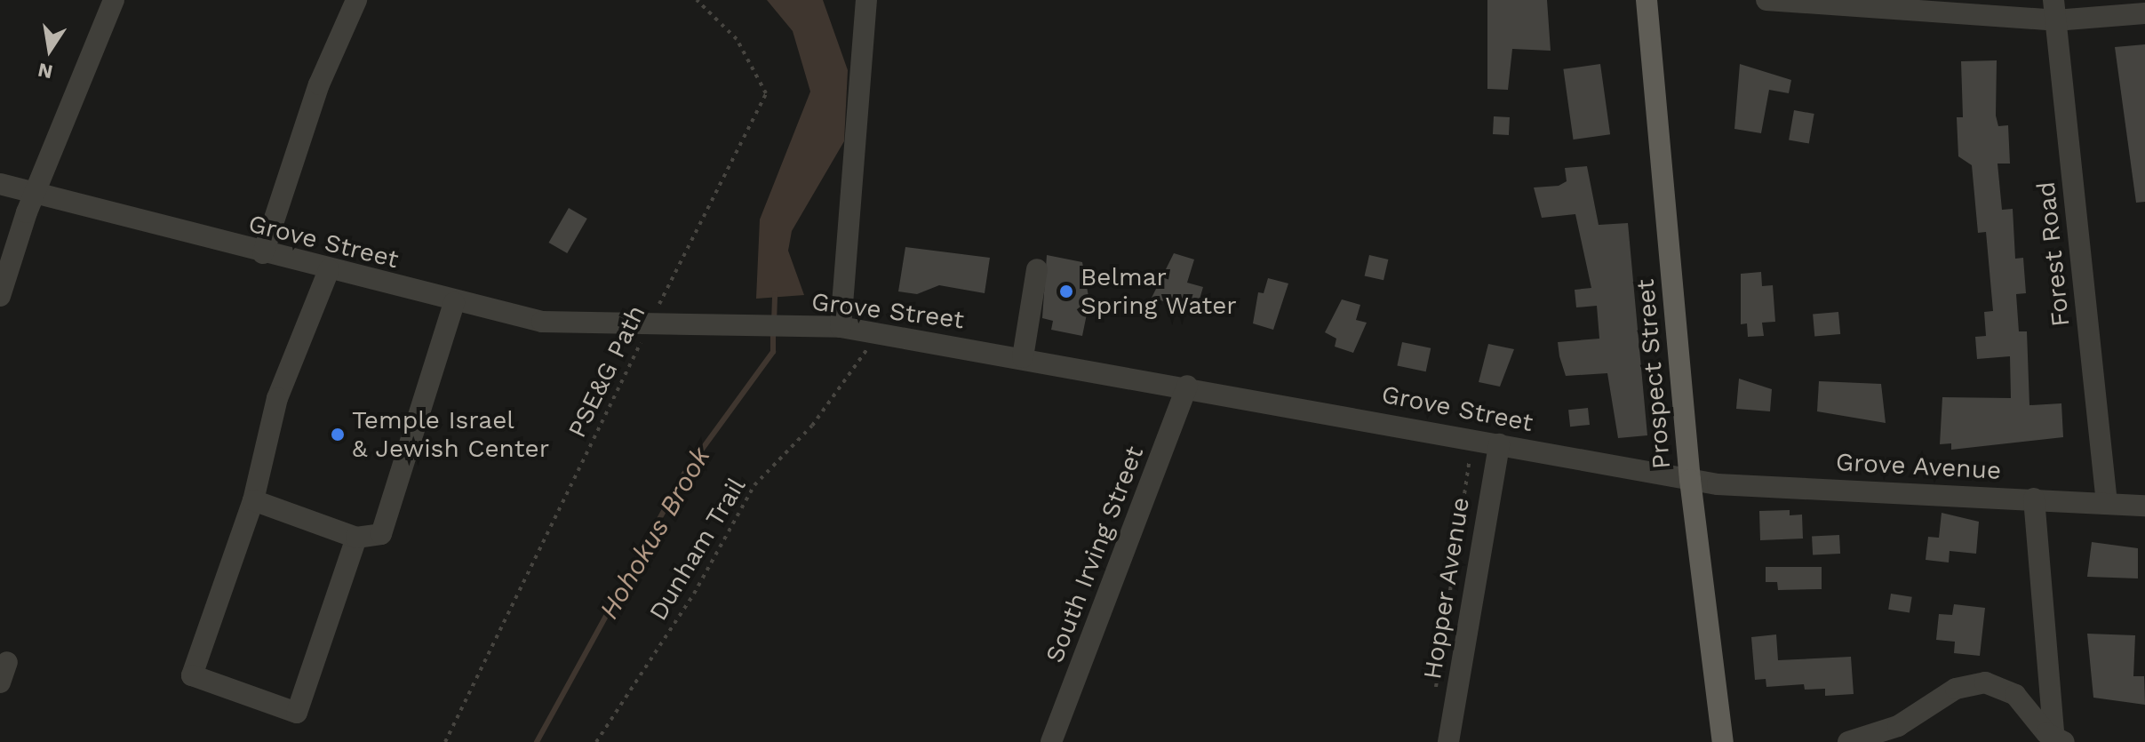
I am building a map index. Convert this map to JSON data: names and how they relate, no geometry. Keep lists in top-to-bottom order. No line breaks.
{"streets":{"main road":["Prospect Street"],"street":["Grove Street","Forest Road","Grove Avenue","South Irving Street","Hopper Avenue"],"path":["PSE&G Path","Dunham Trail"]},"crossings":[["Grove Street","PSE&G Path"],["Grove Street","Prospect Street"],["Grove Street","Grove Avenue"],["Grove Street","South Irving Street"],["Grove Street","Hopper Avenue"],["Forest Road","Grove Avenue"],["Prospect Street","Grove Avenue"]],"water":["Hohokus Brook"],"places":["Belmar Spring Water","Temple Israel & Jewish Center"],"north":"bottom"}
